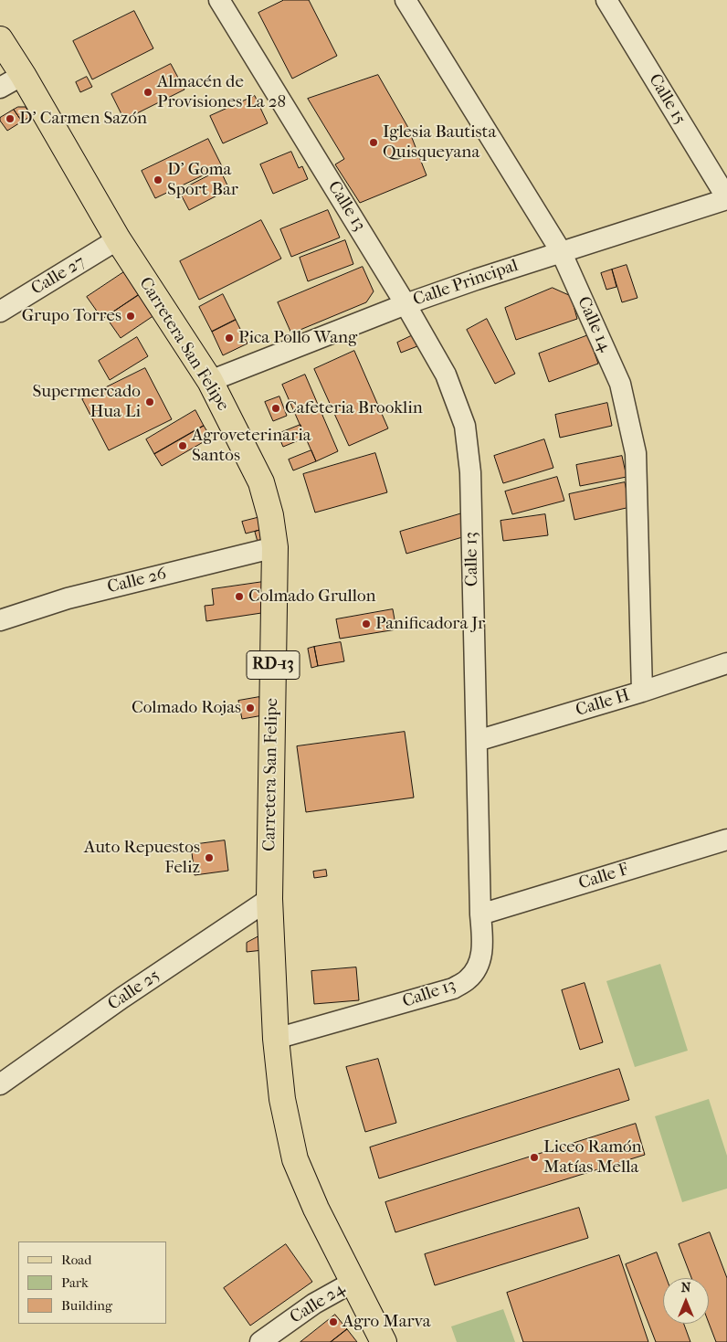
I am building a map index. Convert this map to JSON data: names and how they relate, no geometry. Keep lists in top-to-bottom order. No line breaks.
{"streets":{"main road":["Carretera San Felipe","RD-13"],"street":["Calle 15","Calle 13","Calle 27","Calle Principal","Calle 14","Calle 26","Calle H","Calle F","Calle 25","Calle 24"]},"crossings":[["Calle 15","Calle Principal"],["Calle 13","Calle Principal"],["Calle 13","Carretera San Felipe"],["Calle 13","Calle H"],["Calle 13","Calle F"],["Calle 27","Carretera San Felipe"],["Calle Principal","Calle 14"],["Calle Principal","Carretera San Felipe"],["Calle 14","Calle H"],["Carretera San Felipe","Calle 26"],["Carretera San Felipe","Calle 25"],["Carretera San Felipe","Calle 24"]],"places":["Almacén de Provisiones La 28","D' Carmen Sazón","Iglesia Bautista Quisqueyana","D' Goma Sport Bar","Grupo Torres","Pica Pollo Wang","Supermercado Hua Li","Cafeteria Brooklin","Agroveterinaria Santos","Colmado Grullon","Panificadora Jr","Colmado Rojas","Auto Repuestos Feliz","Liceo Ramón Matías Mella","Agro Marva"],"legend":["Road","Park","Building"],"north":"top"}
